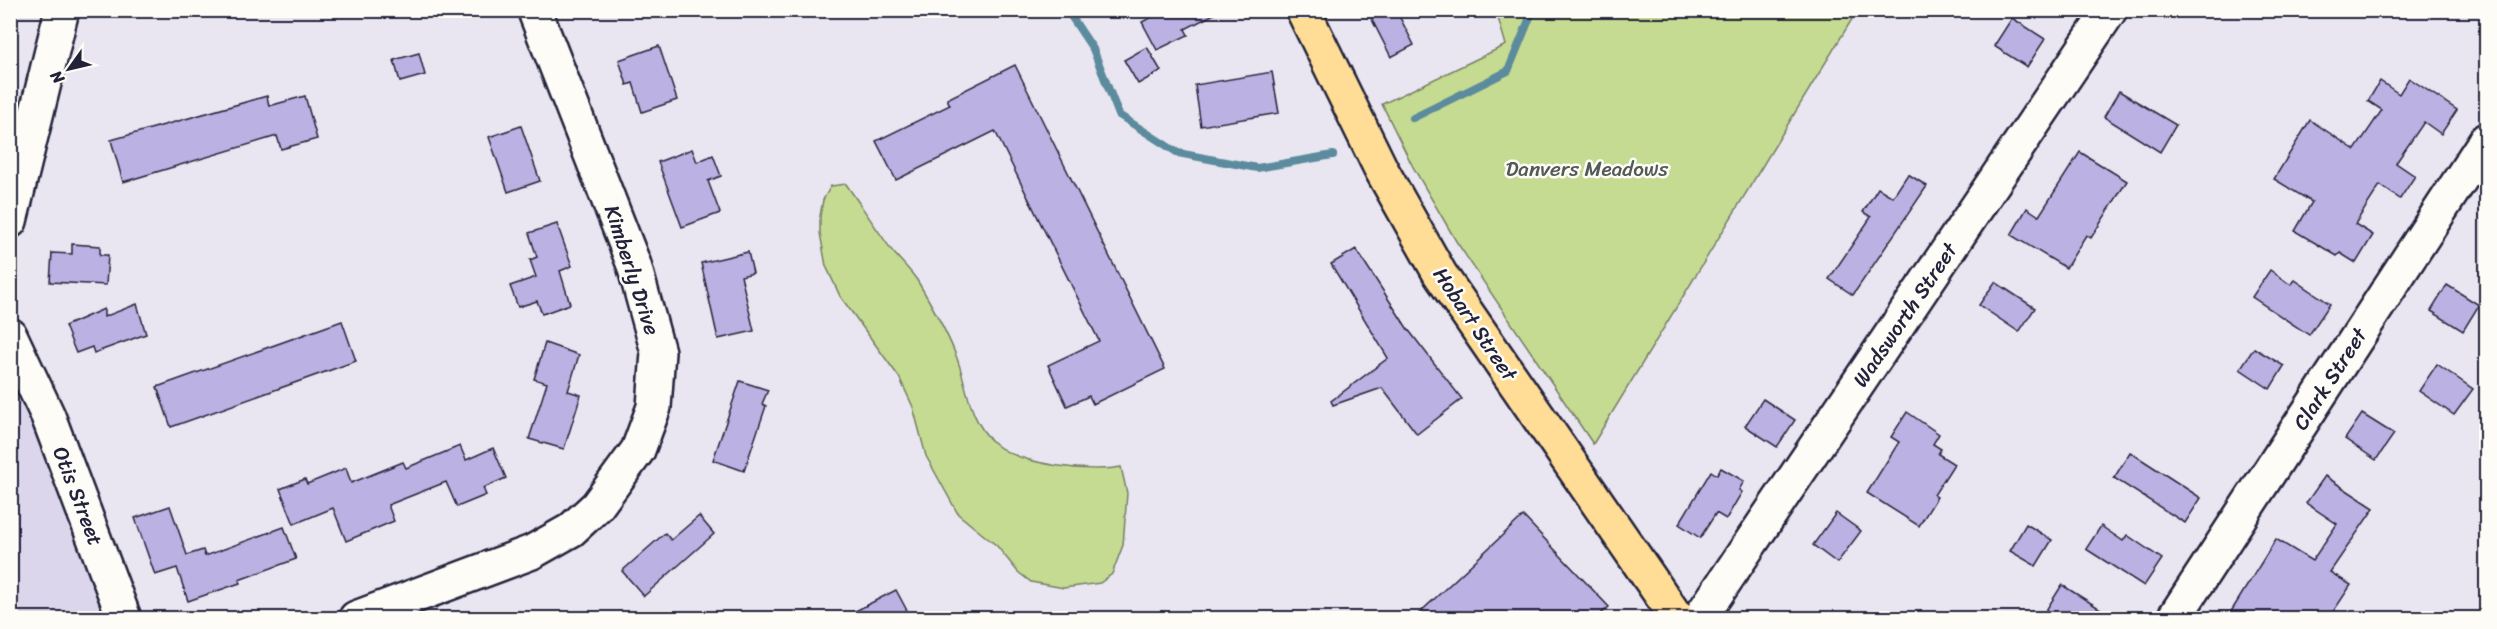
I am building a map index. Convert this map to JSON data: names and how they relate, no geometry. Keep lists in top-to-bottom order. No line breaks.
{"streets":{"main road":["Hobart Street"],"street":["Kimberly Drive","Wadsworth Street","Clark Street","Otis Street"]},"parks":["Danvers Meadows"],"north":"bottom left"}
